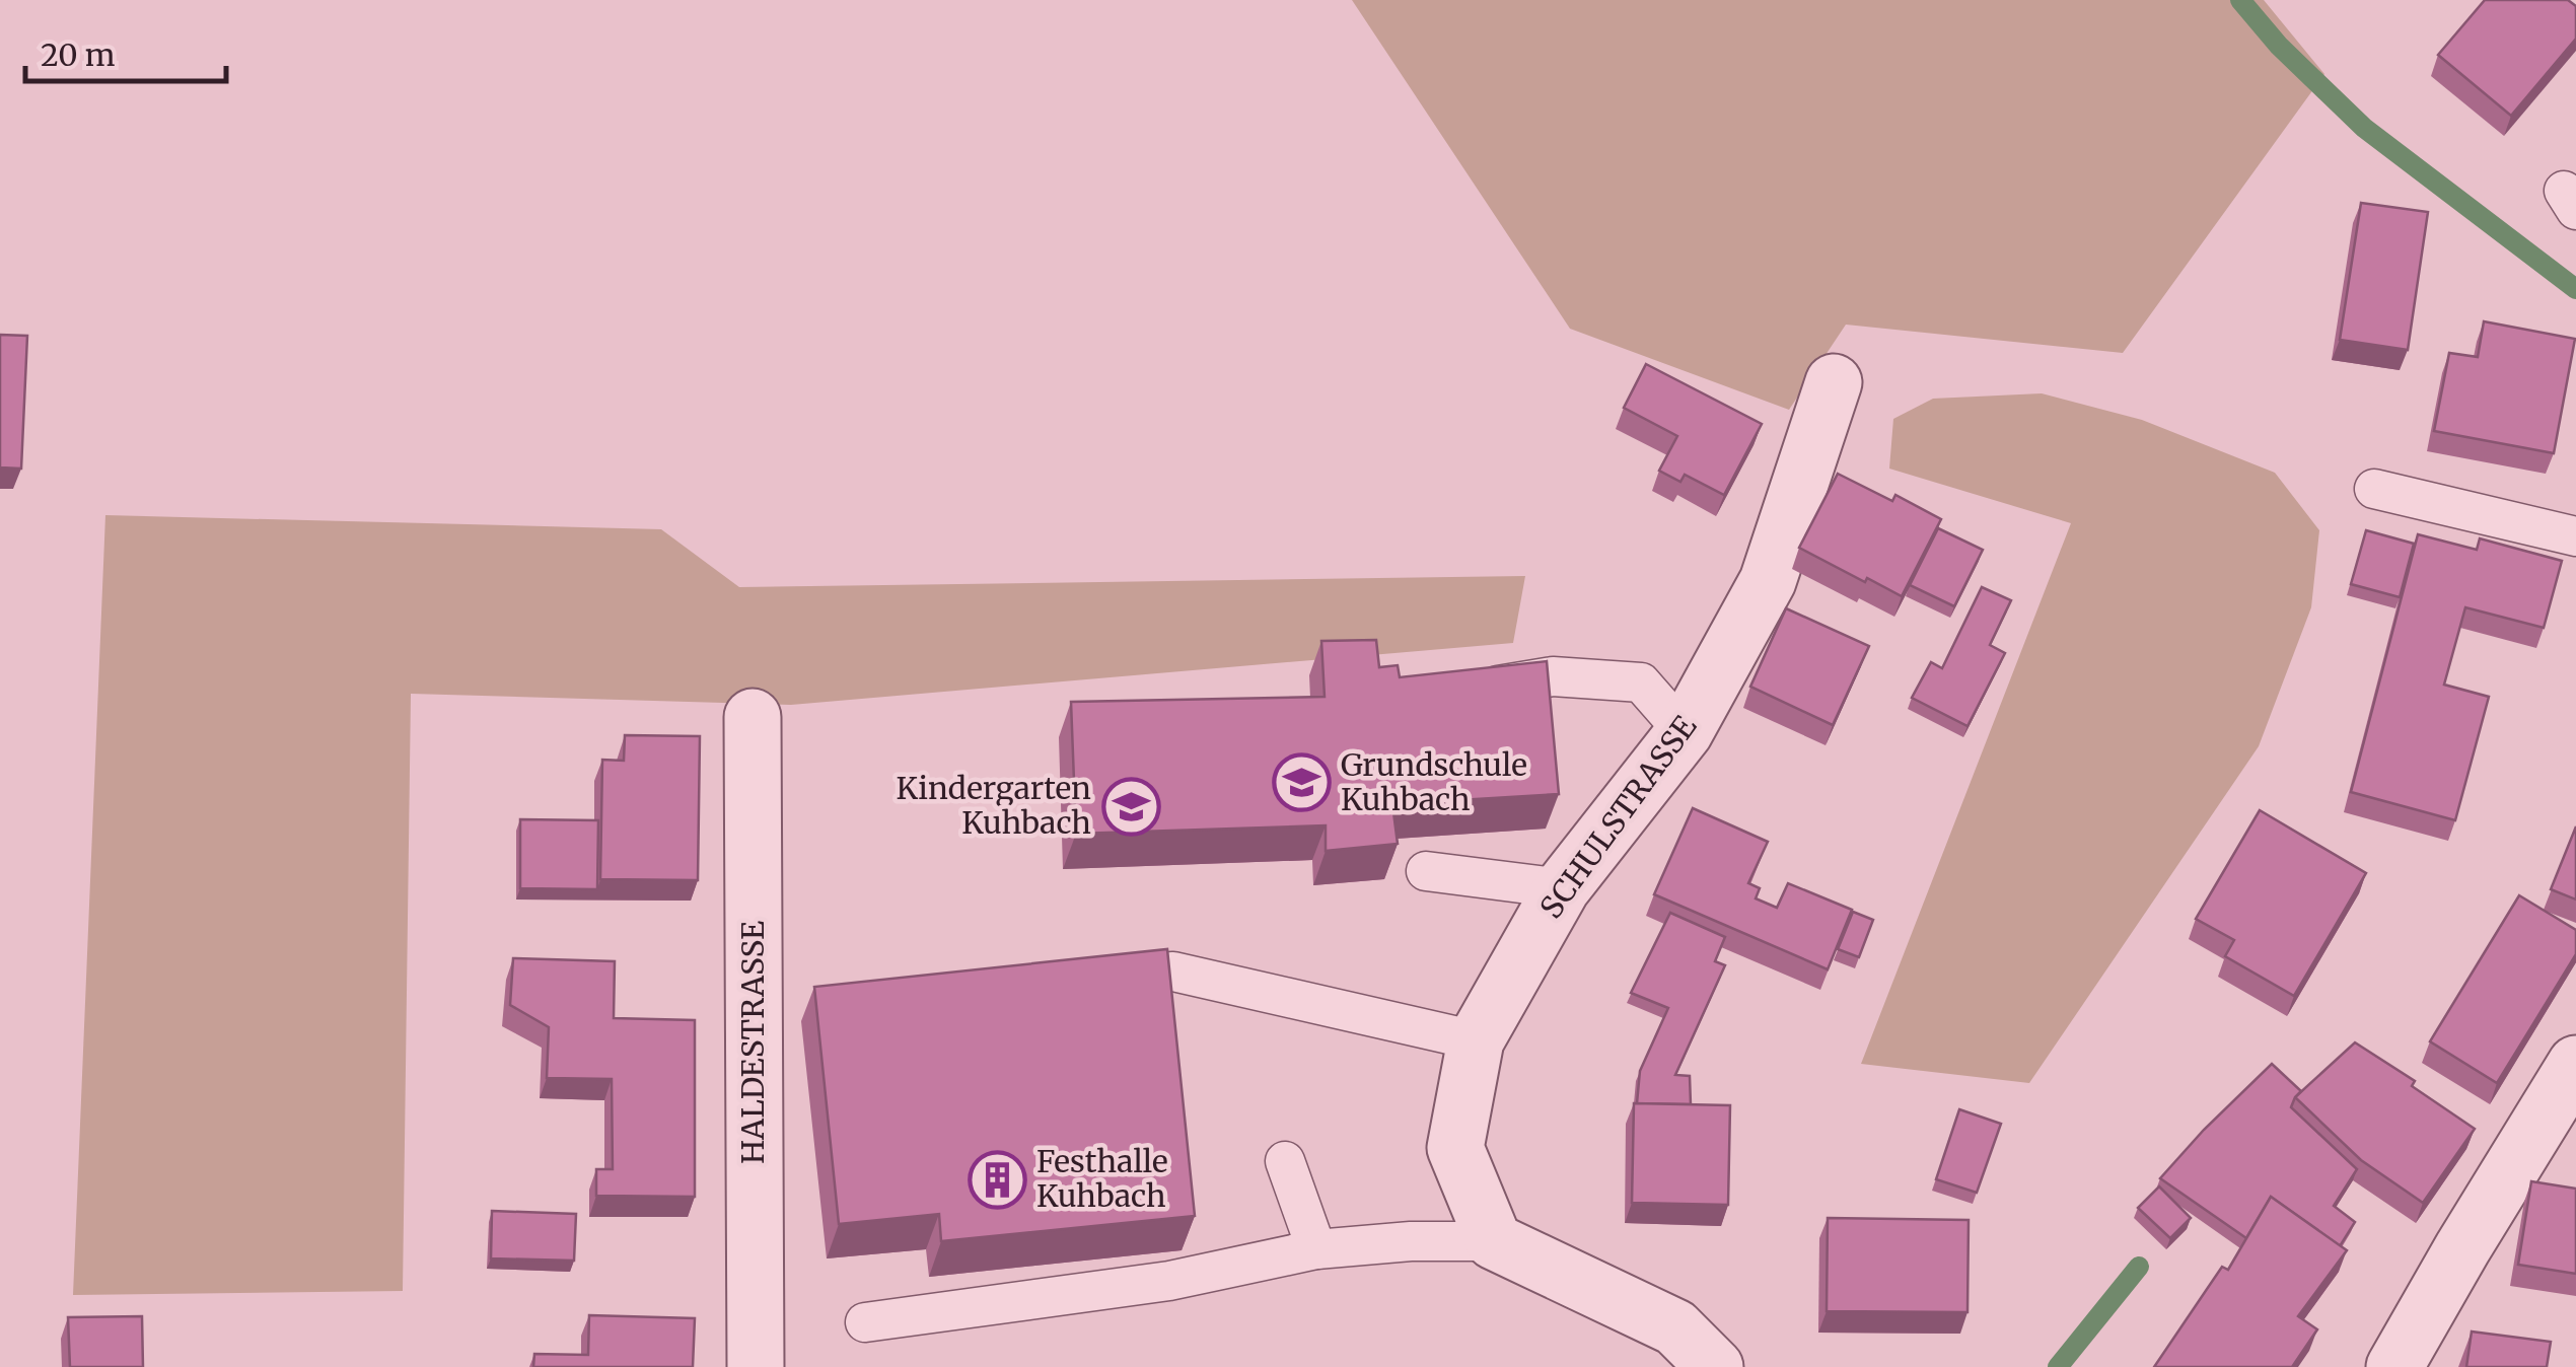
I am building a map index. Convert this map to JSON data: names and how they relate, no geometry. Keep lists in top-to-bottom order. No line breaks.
{"streets":{"street":["SCHULSTRASSE","HALDESTRASSE"]},"places":{"school or university":["Grundschule Kuhbach","Kindergarten Kuhbach"],"building":["Festhalle Kuhbach"]},"scale_bar":"20 m"}
